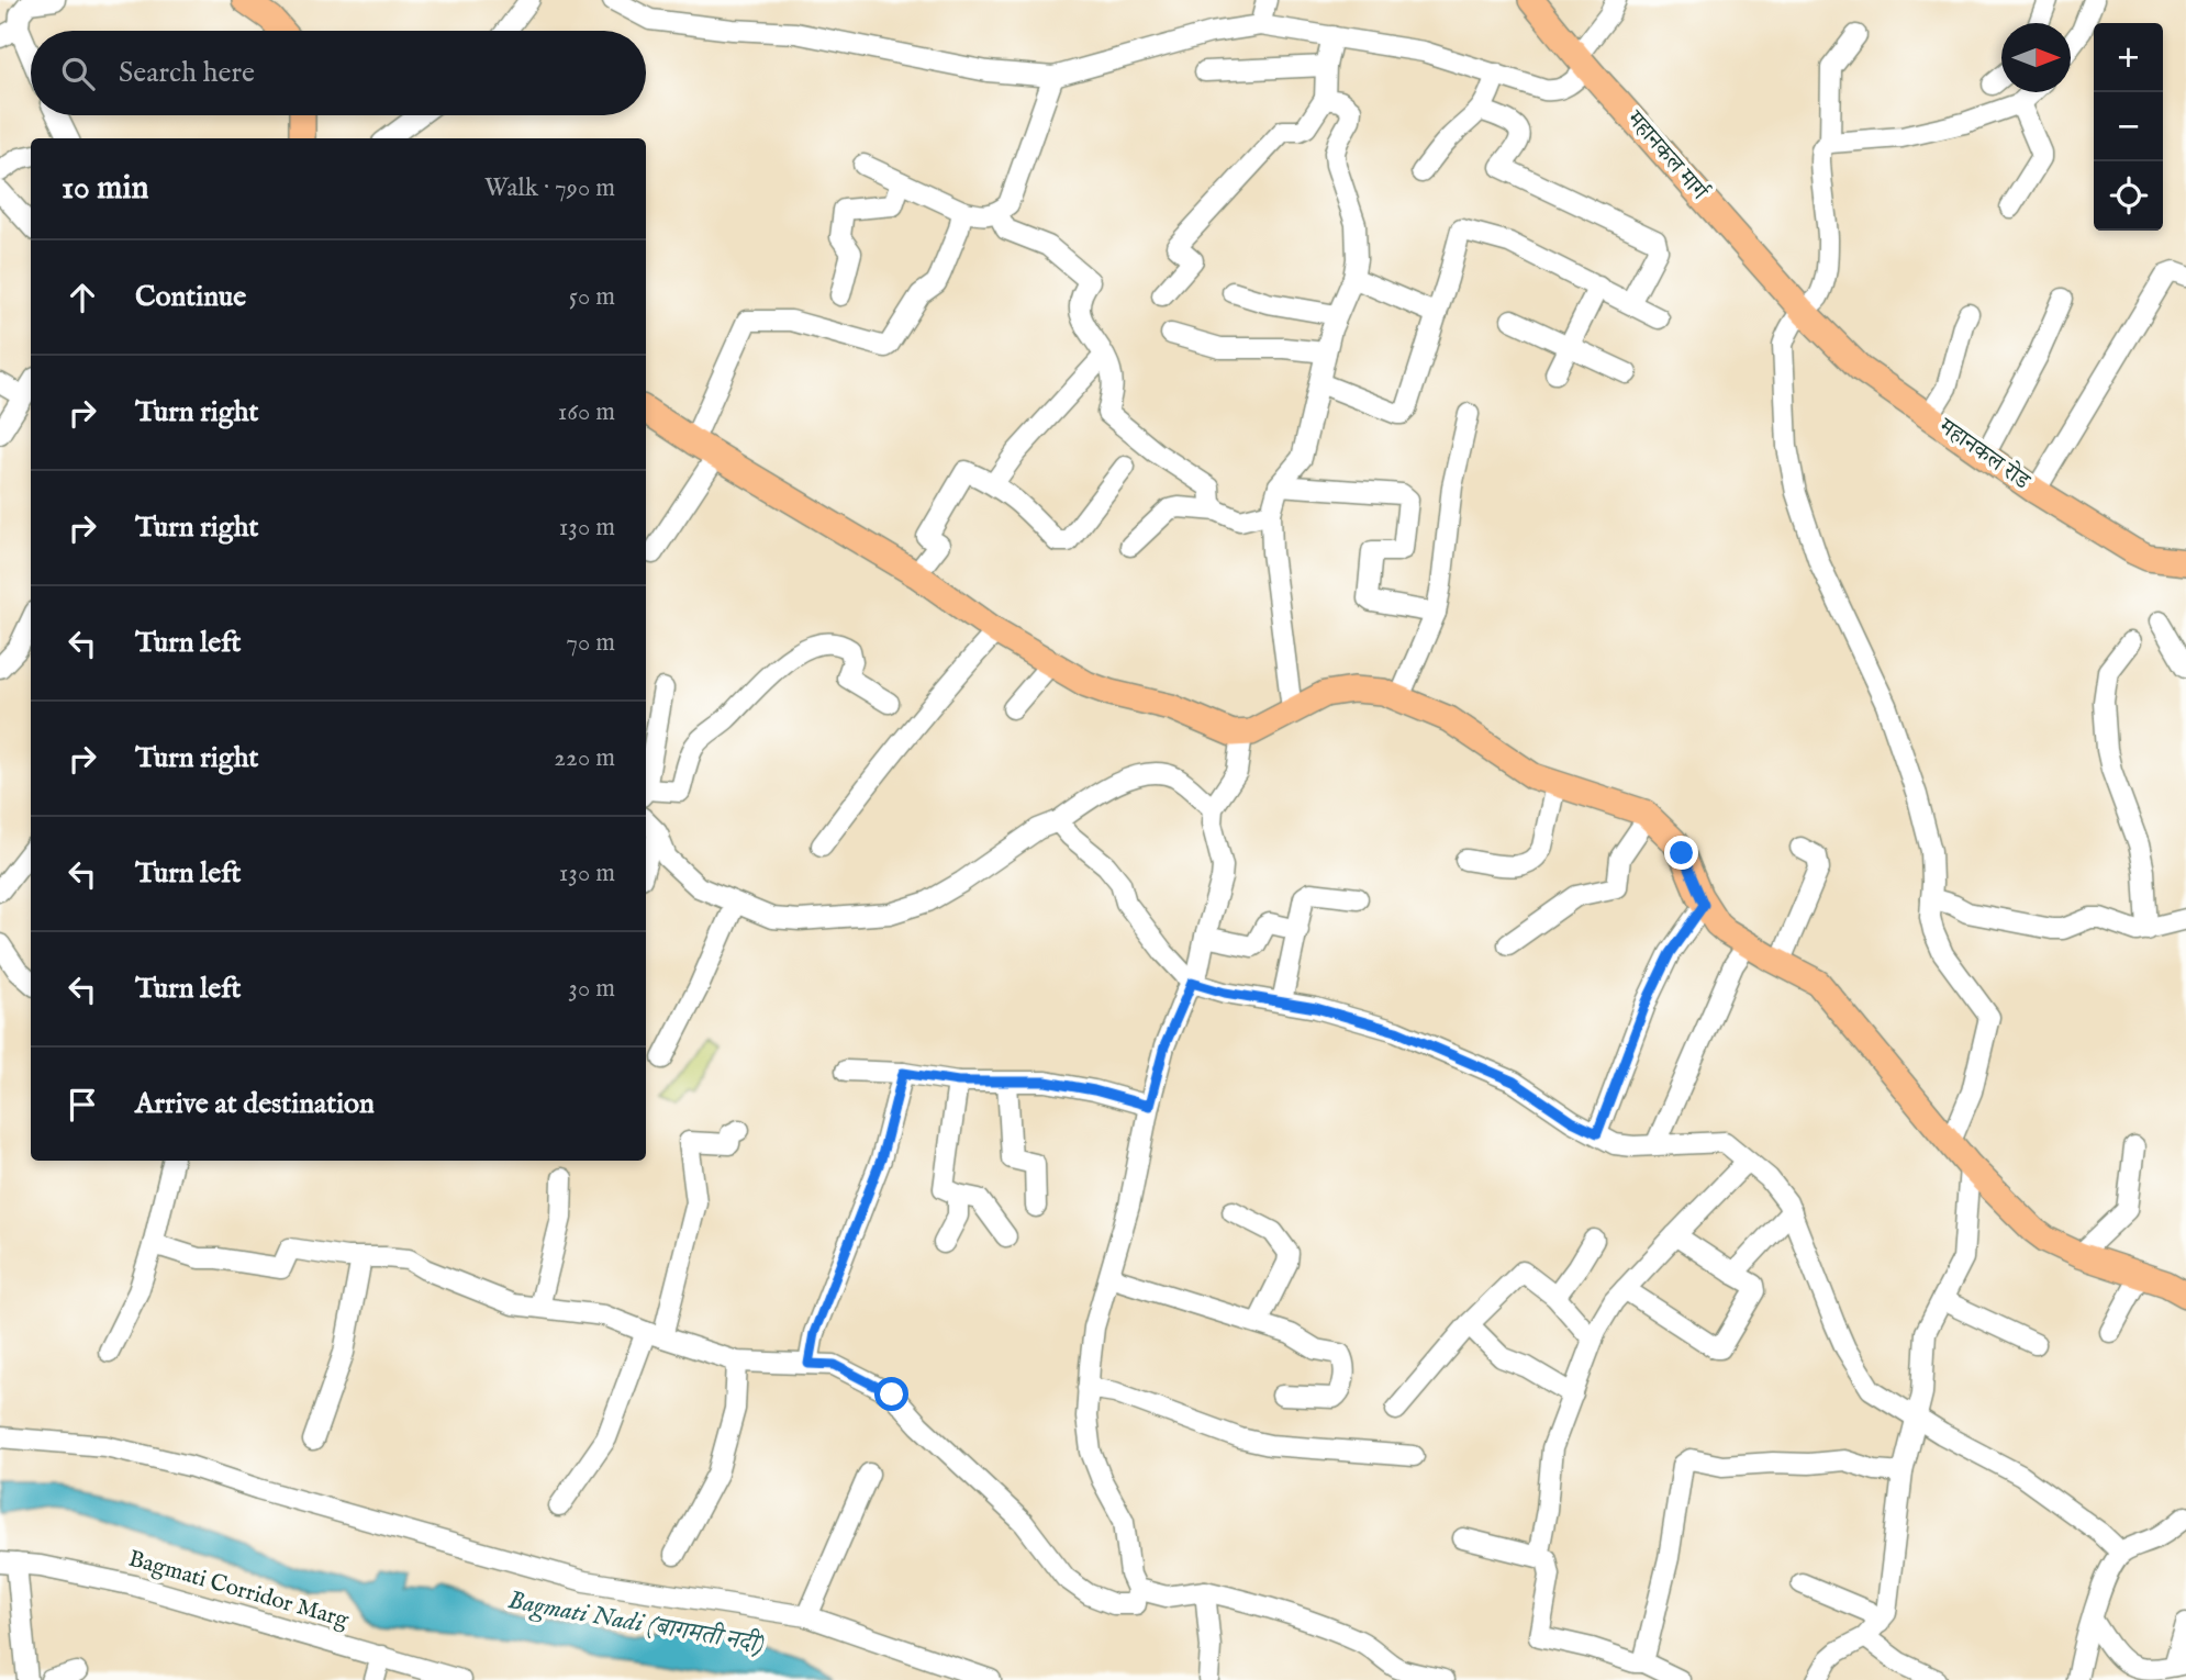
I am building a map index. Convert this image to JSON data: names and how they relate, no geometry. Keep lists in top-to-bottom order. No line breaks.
{"streets":{"main road":["महानकल मार्ग","महानकल रोड"],"street":["Bagmati Corridor Marg"]},"crossings":[["महानकल मार्ग","महानकल रोड"]],"water":["Bagmati Nadi (बागमती नदी)"],"north":"right","page":{"map_buttons":["+","−"],"search":"Search here","heading":["10 min","Walk · 790 m"],"list":[["Continue","50 m"],["Turn right","160 m"],["Turn right","130 m"],["Turn left","70 m"],["Turn right","220 m"],["Turn left","130 m"],["Turn left","30 m"],"Arrive at destination"]}}
